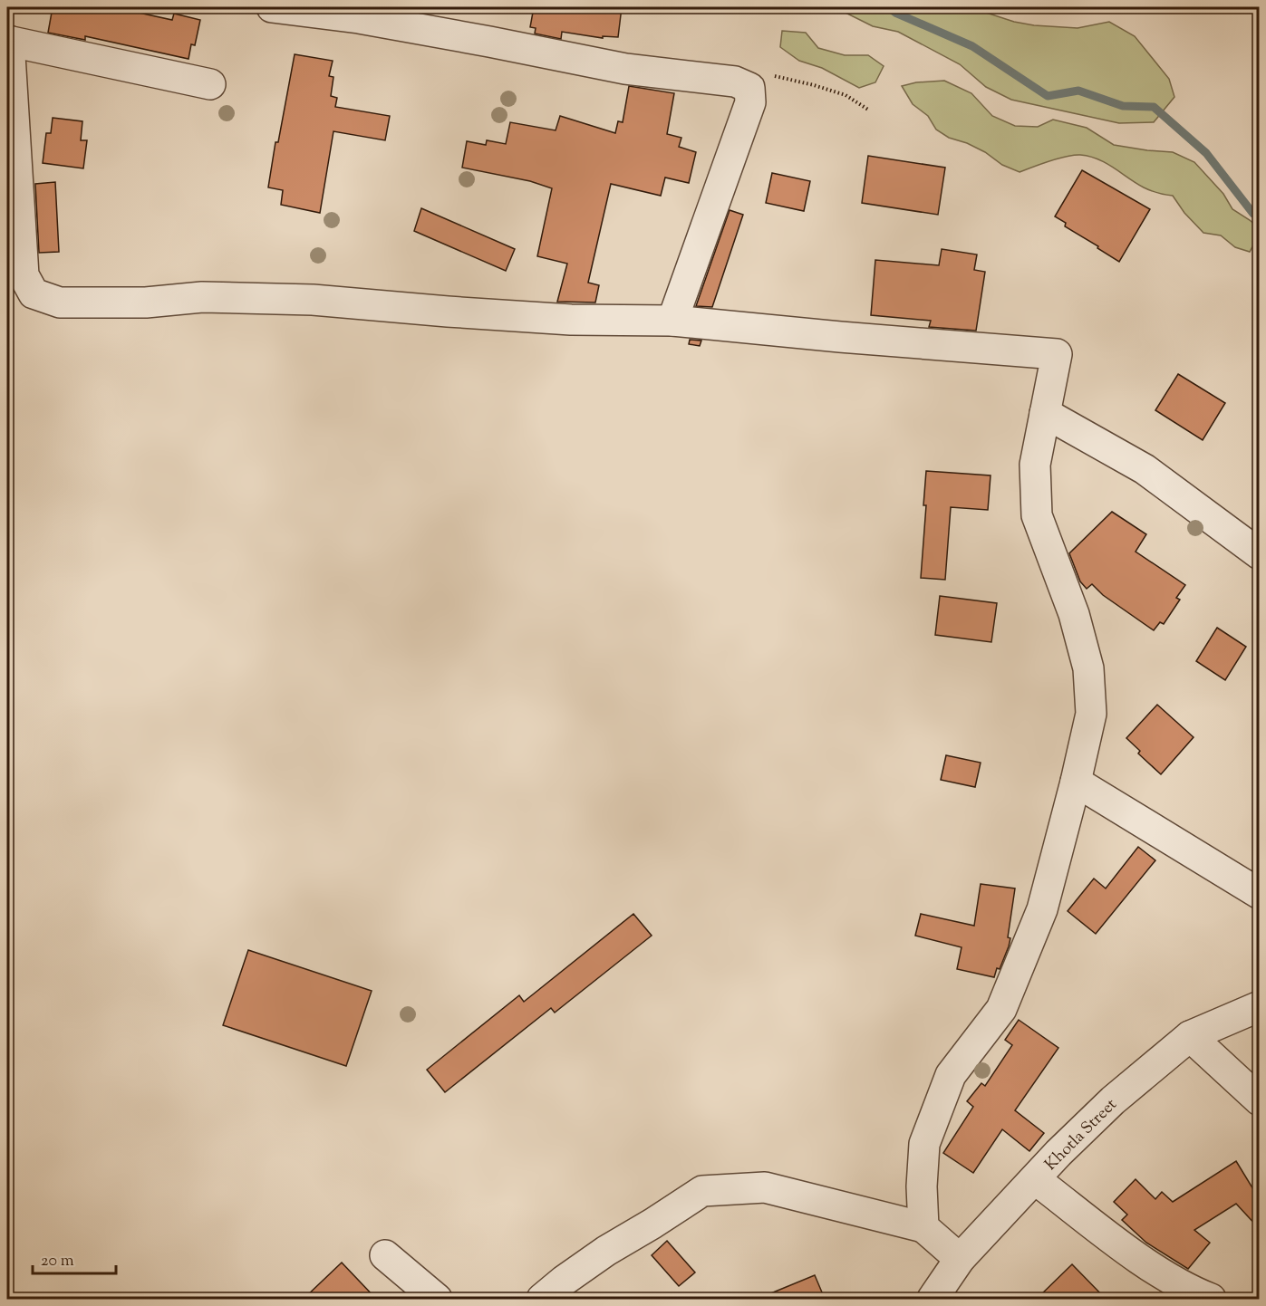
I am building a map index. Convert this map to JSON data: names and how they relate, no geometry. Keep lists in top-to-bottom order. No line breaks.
{"streets":{"street":["Khotla Street"]},"scale_bar":"20 m"}
